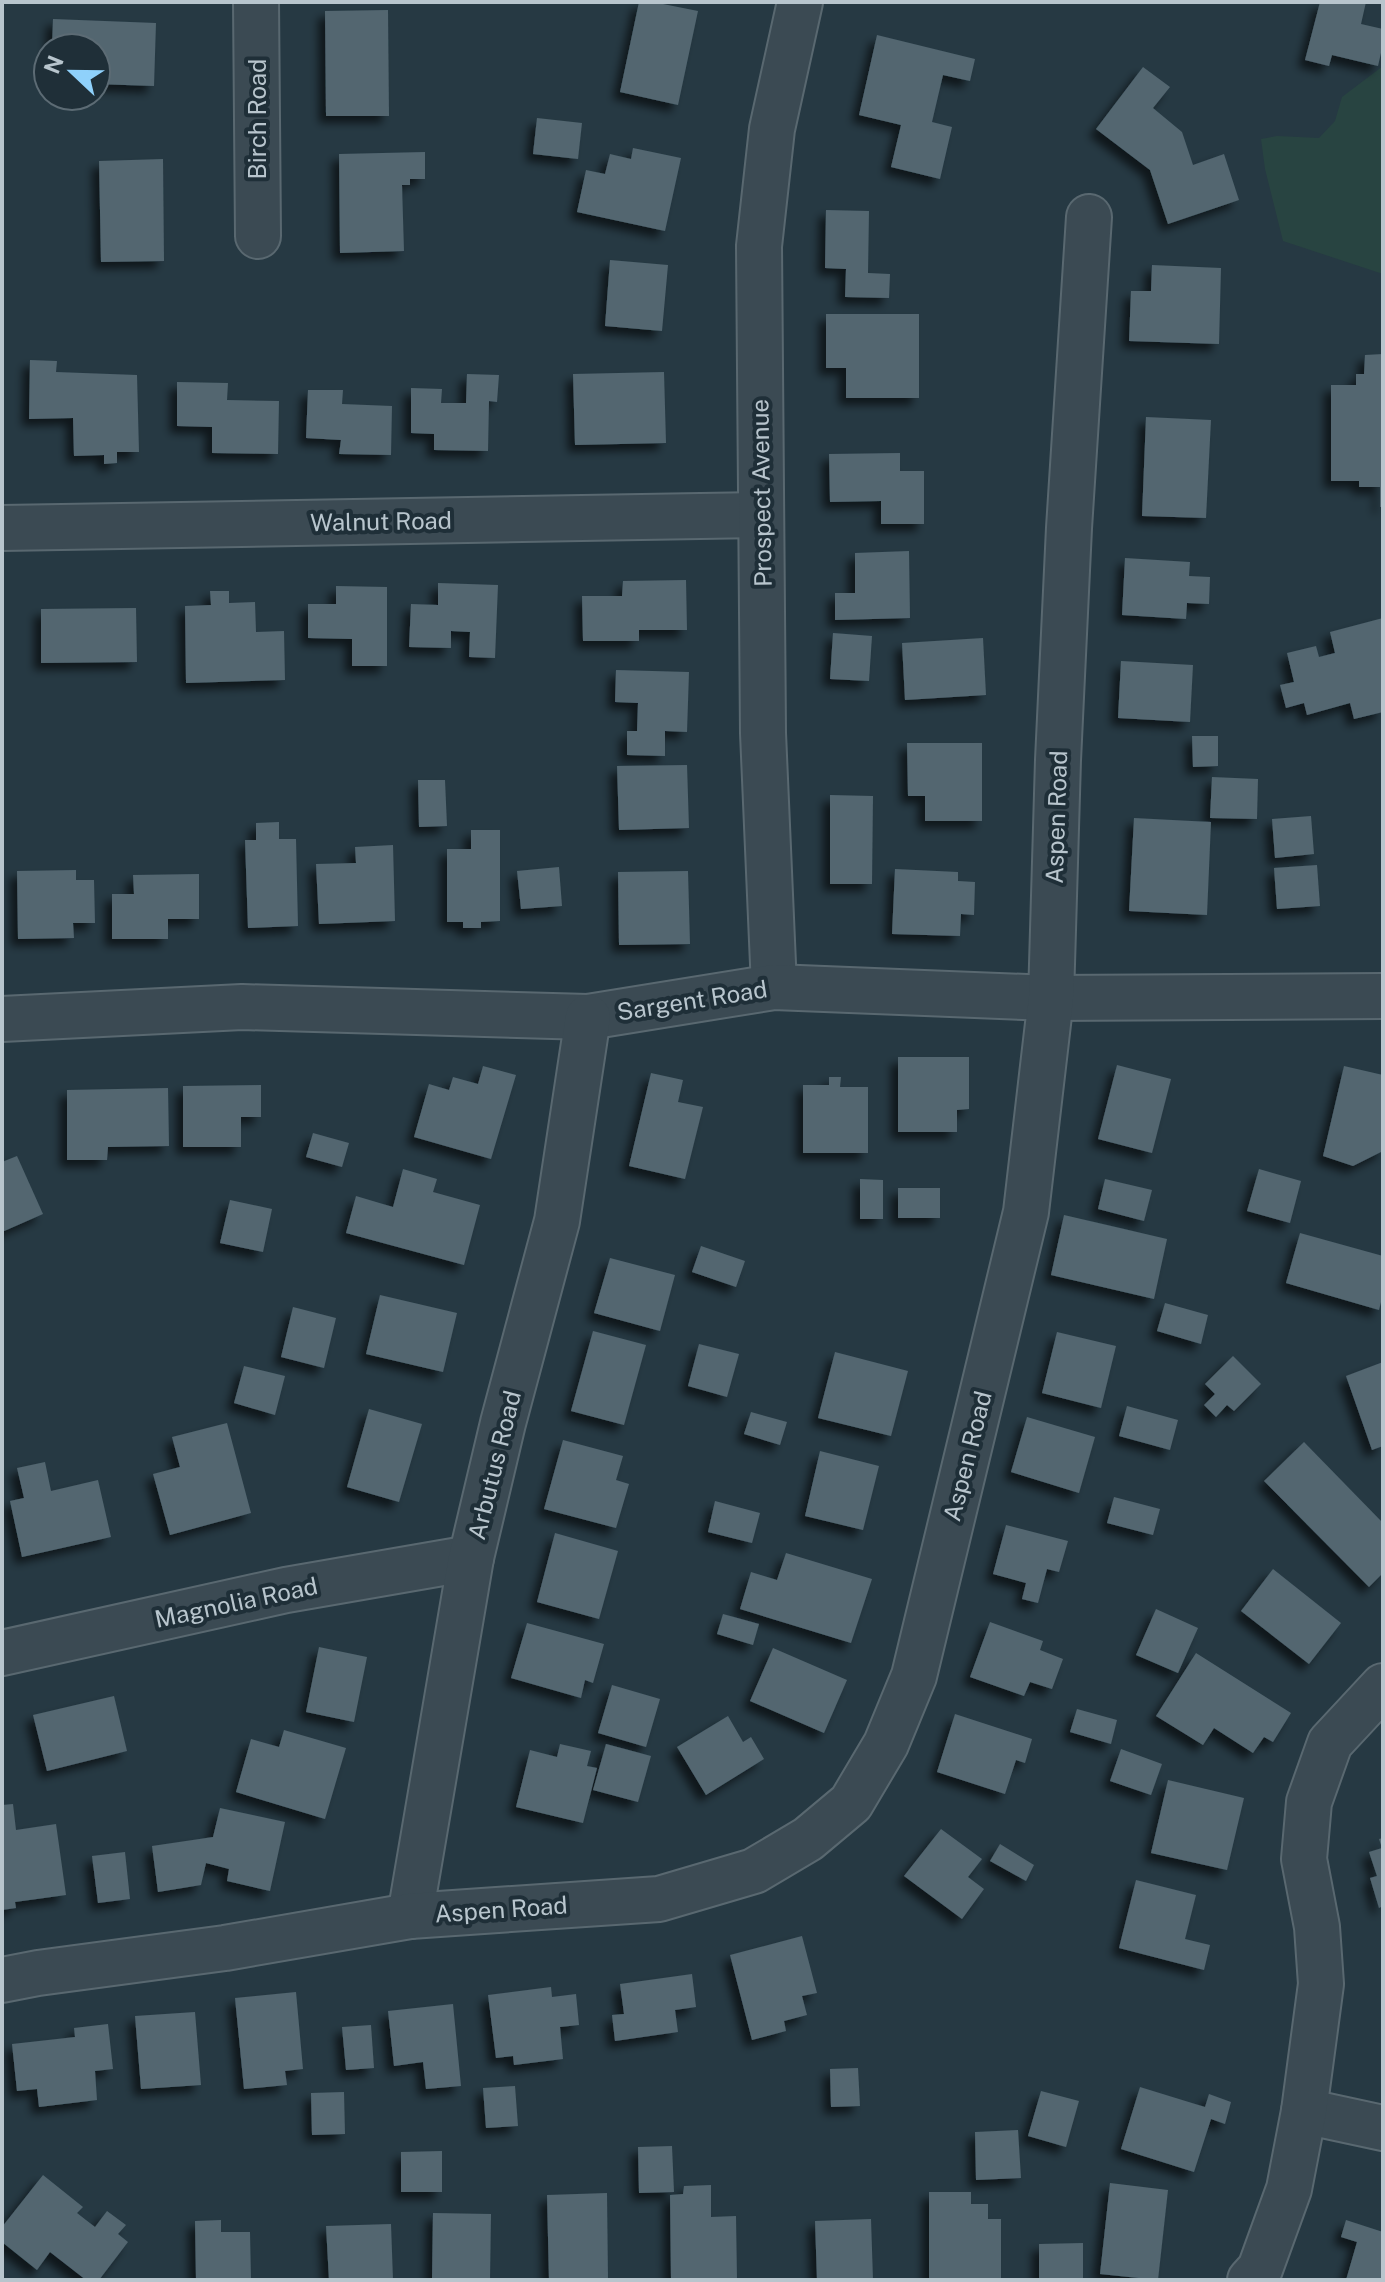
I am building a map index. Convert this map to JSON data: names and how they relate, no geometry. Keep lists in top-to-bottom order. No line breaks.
{"streets":{"street":["Birch Road","Prospect Avenue","Walnut Road","Aspen Road","Sargent Road","Arbutus Road","Magnolia Road"]},"crossings":[["Prospect Avenue","Walnut Road"],["Prospect Avenue","Sargent Road"],["Aspen Road","Sargent Road"],["Aspen Road","Arbutus Road"],["Sargent Road","Arbutus Road"],["Arbutus Road","Magnolia Road"]],"north":"left"}
